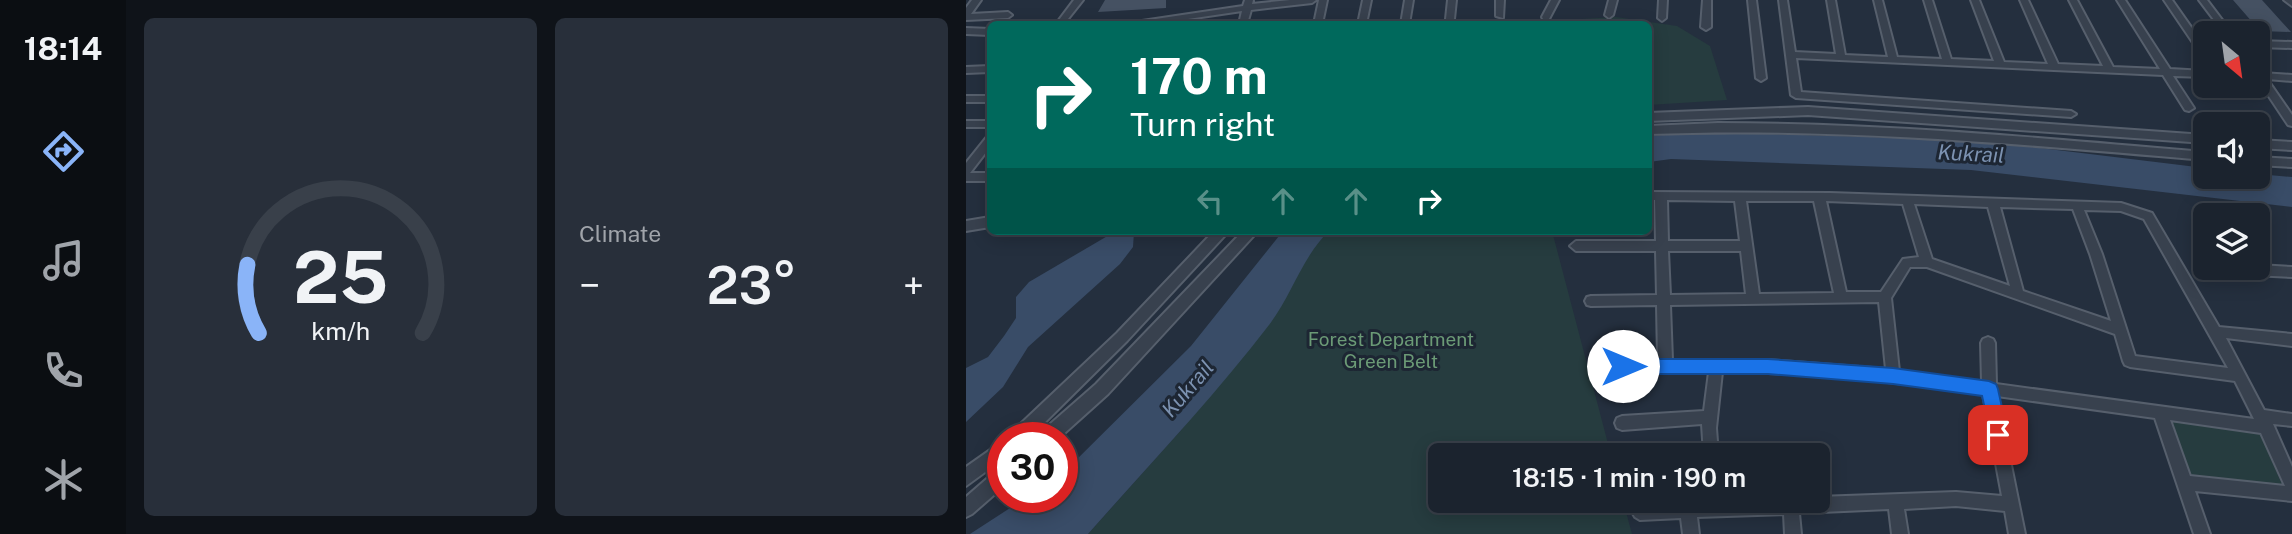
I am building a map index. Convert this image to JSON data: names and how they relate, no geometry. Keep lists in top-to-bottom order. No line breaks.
{"water":["Kukrail"],"parks":["Forest Department Green Belt"],"north":"bottom right","page":{"tabs":"18:14","tile":"Climate","turn":["170 m","Turn right"],"heat":["−","23°","+"],"limit":"30","trip":"18:15 · 1 min · 190 m","gauge":["25","km/h"]}}
